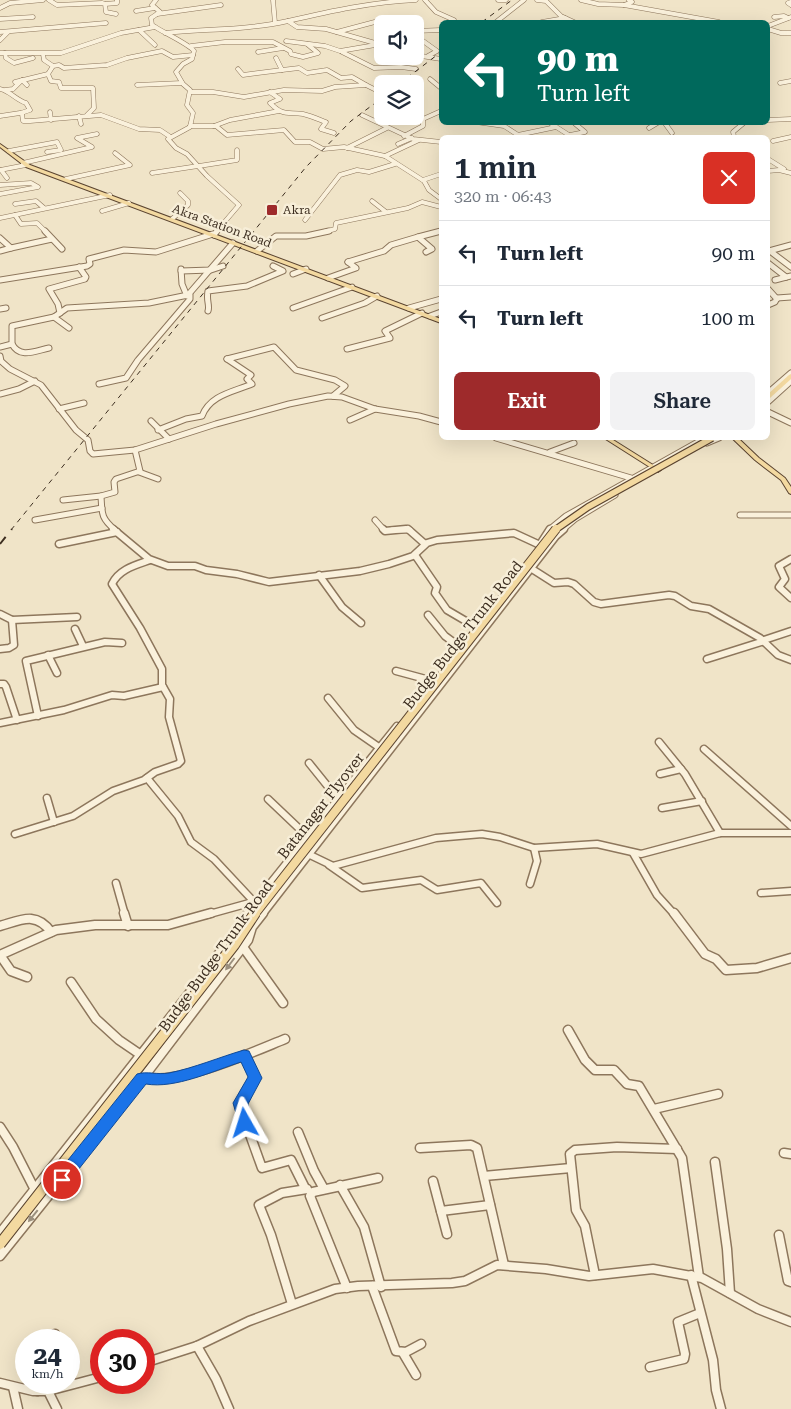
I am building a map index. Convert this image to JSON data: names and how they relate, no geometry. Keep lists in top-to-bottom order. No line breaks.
{"streets":{"main road":["Akra Station Road","Batanagar Flyover"],"street":["Budge Budge Trunk Road"]},"places":{"transit":["Akra"]},"page":{"turn":["90 m","Turn left"],"heading":["1 min","320 m · 06:43"],"list":[{"name":"Turn left","value":"90 m"},{"name":"Turn left","value":"100 m"}],"buttons":["Exit","Share"],"speed":"24 km/h","limit":"30"}}
